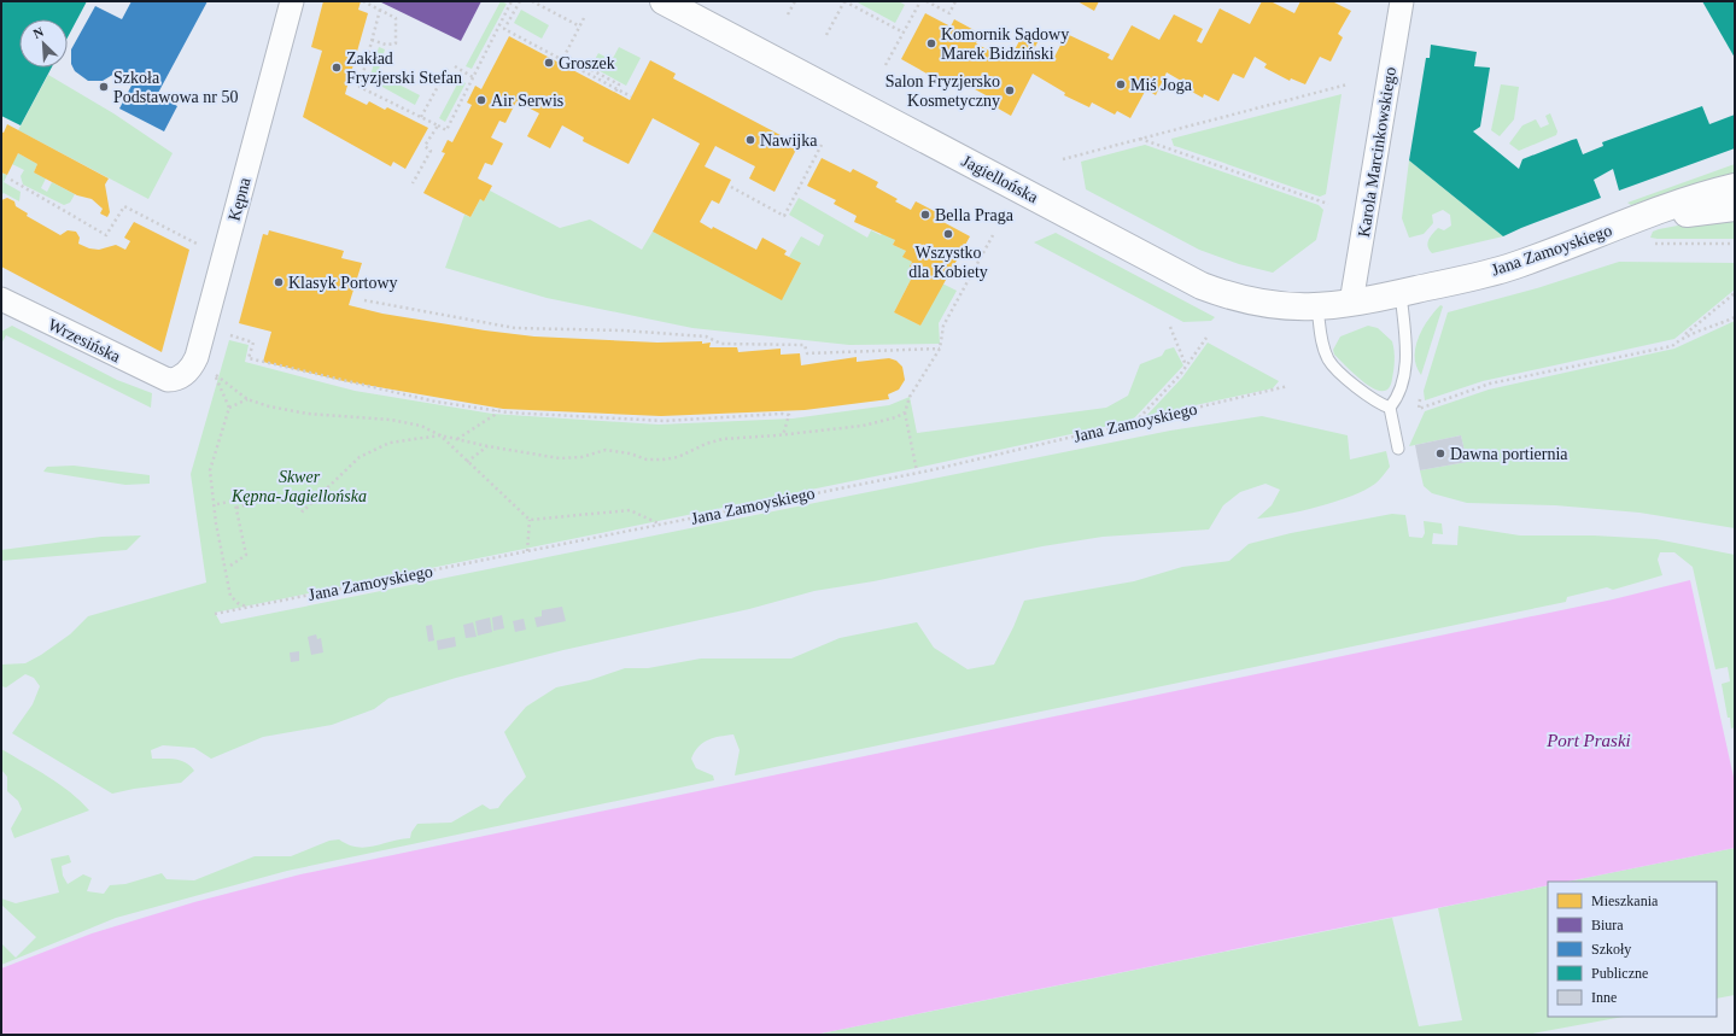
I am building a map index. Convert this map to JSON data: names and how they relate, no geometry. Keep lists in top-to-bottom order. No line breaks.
{"streets":{"street":["Karola Marcinkowskiego","Jagiellońska","Kępna","Jana Zamoyskiego","Wrzesińska"]},"crossings":[["Karola Marcinkowskiego","Jagiellońska"],["Karola Marcinkowskiego","Jana Zamoyskiego"],["Jagiellońska","Jana Zamoyskiego"],["Kępna","Wrzesińska"]],"water":["Port Praski"],"parks":["Skwer Kępna-Jagiellońska"],"places":["Komornik Sądowy Marek Bidziński","Groszek","Zakład Fryzjerski Stefan","Miś Joga","Szkoła Podstawowa nr 50","Salon Fryzjersko Kosmetyczny","Air Serwis","Nawijka","Bella Praga","Wszystko dla Kobiety","Klasyk Portowy","Dawna portiernia"],"legend":["Mieszkania","Biura","Szkoły","Publiczne","Inne"],"north":"top left"}
